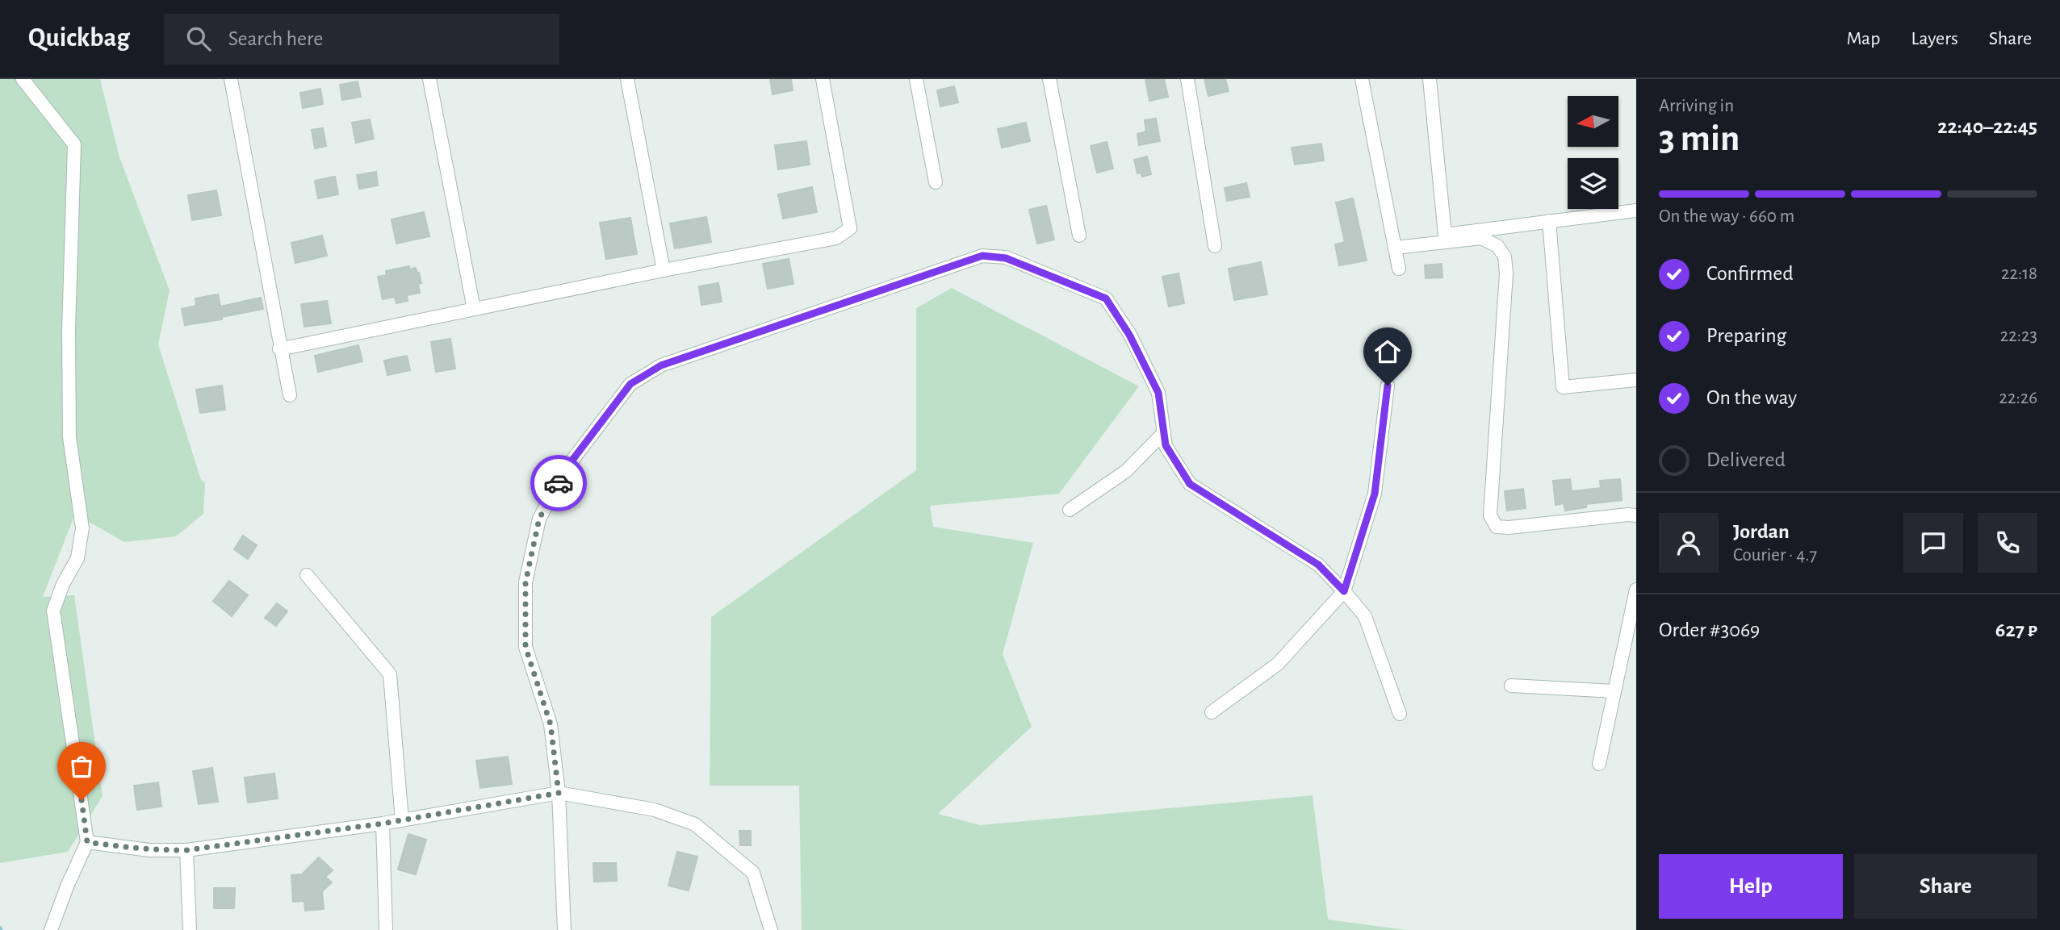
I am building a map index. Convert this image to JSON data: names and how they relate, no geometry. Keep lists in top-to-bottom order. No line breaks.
{"north":"left","page":{"header":"Quickbag","search":"Search here","nav":["Map","Layers","Share"],"heading":["3 min","Arriving in","22:40–22:45"],"panel":["Jordan","Courier · 4.7","Order #3069","627 ₽"],"bar":"On the way · 660 m","list":[["Confirmed","22:18"],["Preparing","22:23"],["On the way","22:26"],"Delivered"],"buttons":["Help","Share"]}}
